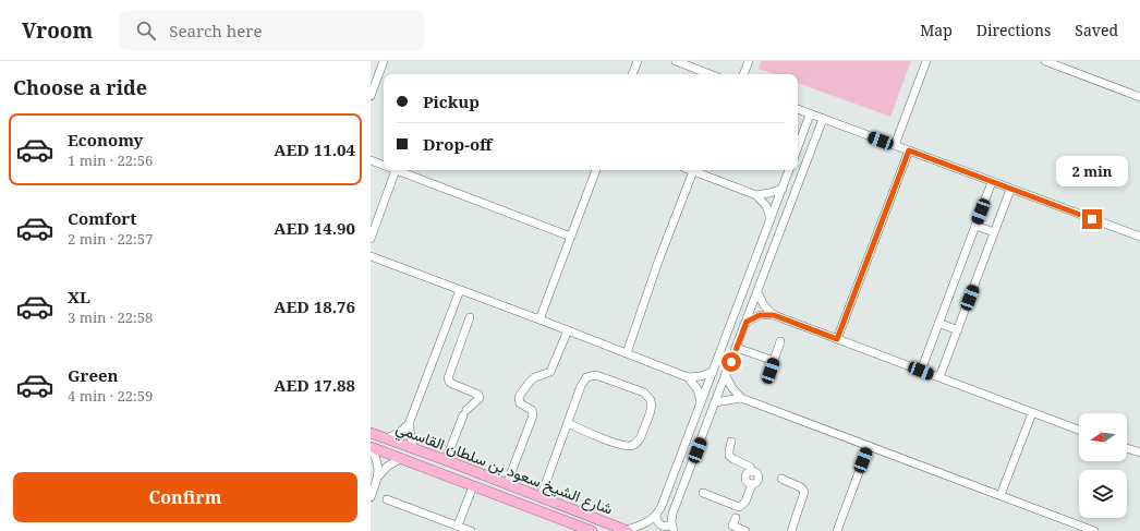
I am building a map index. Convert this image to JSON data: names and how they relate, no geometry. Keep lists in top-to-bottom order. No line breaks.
{"streets":{"main road":["شارع الشيخ سعود بن سلطان القاسمي"]},"north":"left","page":{"header":"Vroom","search":"Search here","nav":["Map","Directions","Saved"],"heading":"Choose a ride","banner":["Pickup","Drop-off"],"list":[{"name":"Economy","note":"1 min · 22:56","value":"AED 11.04"},{"name":"Comfort","note":"2 min · 22:57","value":"AED 14.90"},{"name":"XL","note":"3 min · 22:58","value":"AED 18.76"},{"name":"Green","note":"4 min · 22:59","value":"AED 17.88"}],"bubble":"2 min","buttons":"Confirm"}}
